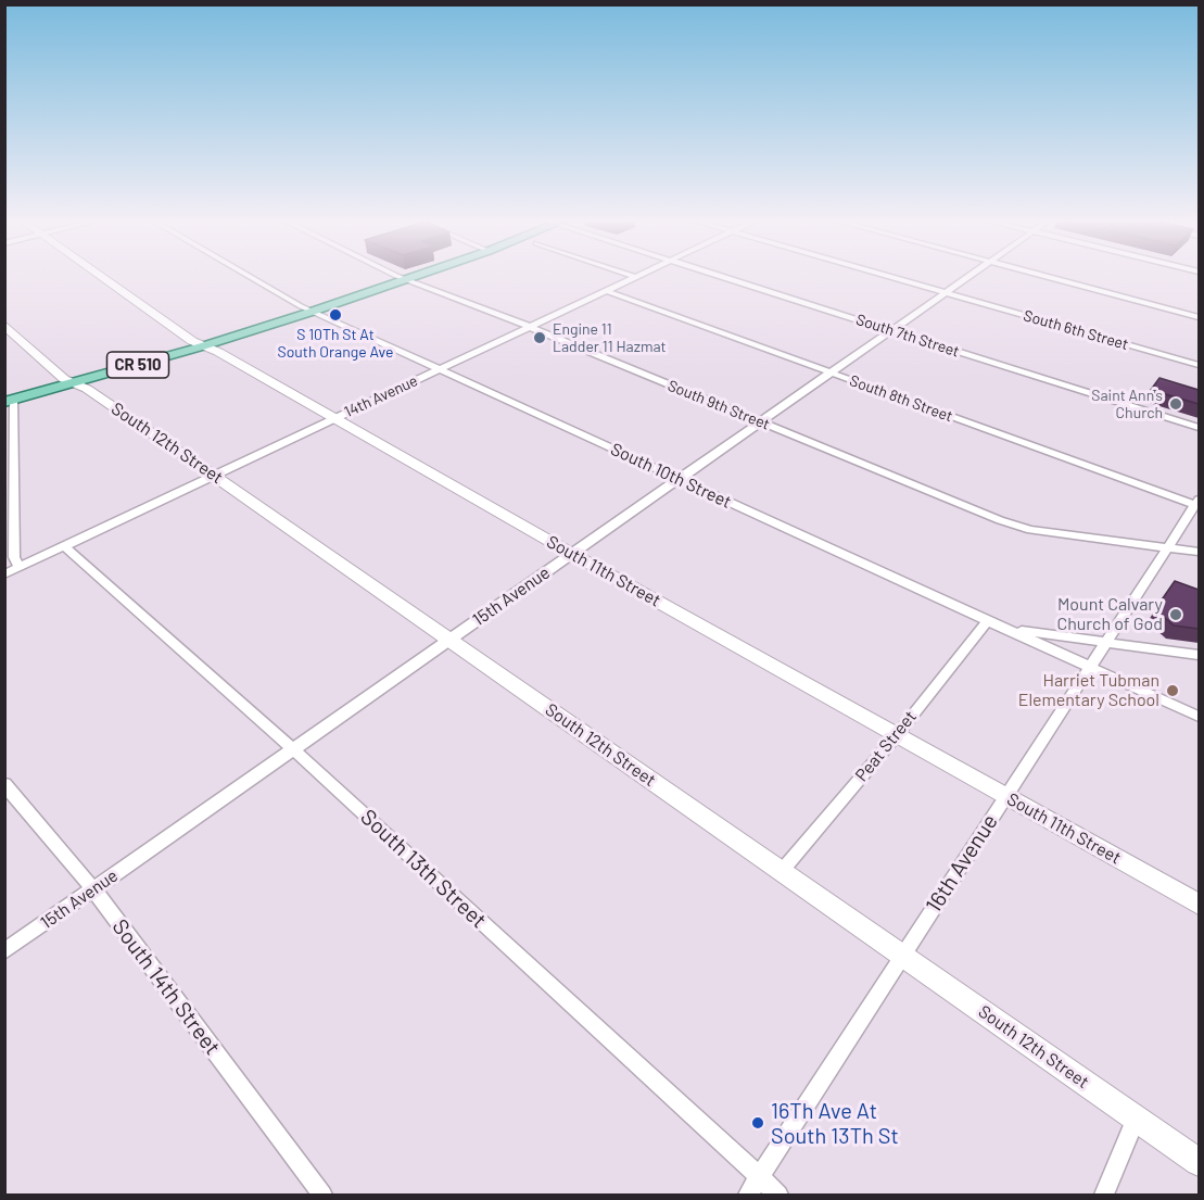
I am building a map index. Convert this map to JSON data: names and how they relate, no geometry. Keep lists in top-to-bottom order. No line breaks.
{"streets":{"main road":["CR 510"],"street":["South 6th Street","South 7th Street","14th Avenue","South 8th Street","South 9th Street","South 12th Street","South 10th Street","South 11th Street","15th Avenue","Peat Street","16th Avenue","South 13th Street","South 14th Street"]},"crossings":[["South 6th Street","15th Avenue"],["South 7th Street","15th Avenue"],["CR 510","South 9th Street"],["CR 510","South 12th Street"],["CR 510","South 10th Street"],["CR 510","South 11th Street"],["14th Avenue","South 8th Street"],["14th Avenue","South 9th Street"],["14th Avenue","South 12th Street"],["14th Avenue","South 10th Street"],["14th Avenue","South 11th Street"],["14th Avenue","South 13th Street"],["South 8th Street","15th Avenue"],["South 8th Street","16th Avenue"],["South 9th Street","15th Avenue"],["South 9th Street","16th Avenue"],["South 12th Street","15th Avenue"],["South 12th Street","Peat Street"],["South 12th Street","16th Avenue"],["South 10th Street","15th Avenue"],["South 10th Street","Peat Street"],["South 10th Street","16th Avenue"],["South 11th Street","15th Avenue"],["South 11th Street","Peat Street"],["South 11th Street","16th Avenue"],["15th Avenue","South 13th Street"],["15th Avenue","South 14th Street"],["16th Avenue","South 13th Street"]],"places":["S 10Th St At South Orange Ave","Engine 11 Ladder 11 Hazmat","Saint Ann's Church","Mount Calvary Church of God","Harriet Tubman Elementary School","16Th Ave At South 13Th St"]}
